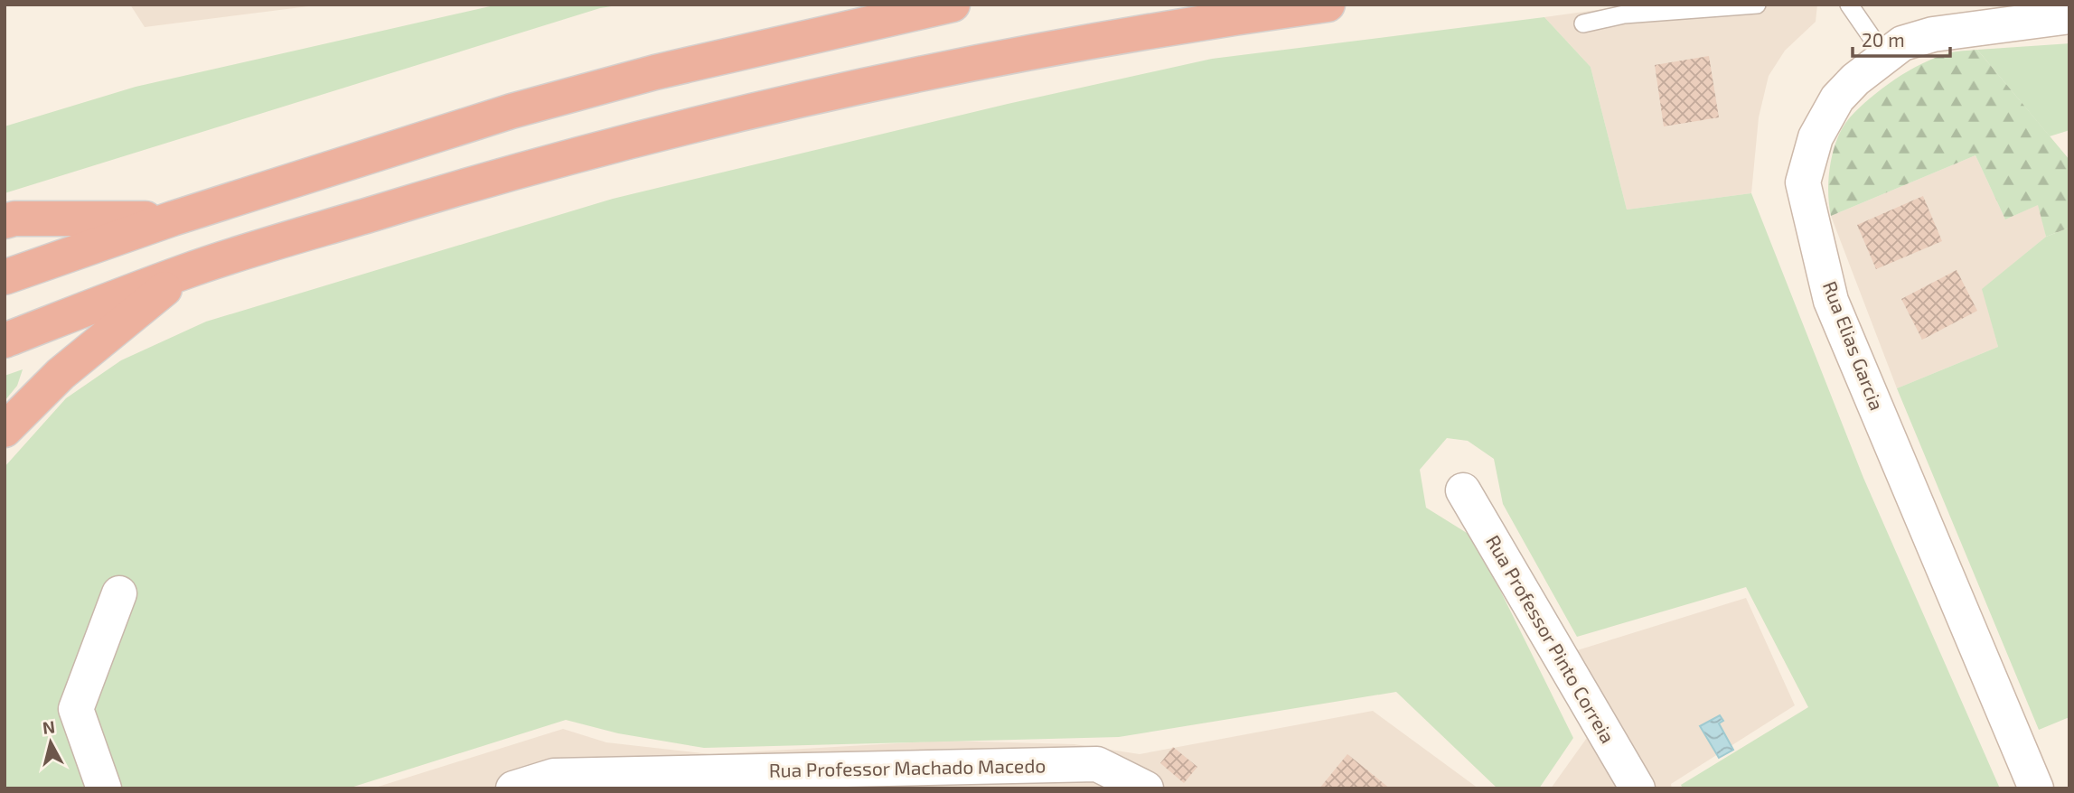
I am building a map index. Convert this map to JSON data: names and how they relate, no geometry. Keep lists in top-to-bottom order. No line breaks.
{"streets":{"street":["Rua Elias Garcia","Rua Professor Pinto Correia","Rua Professor Machado Macedo"]},"scale_bar":"20 m","north":"top"}
